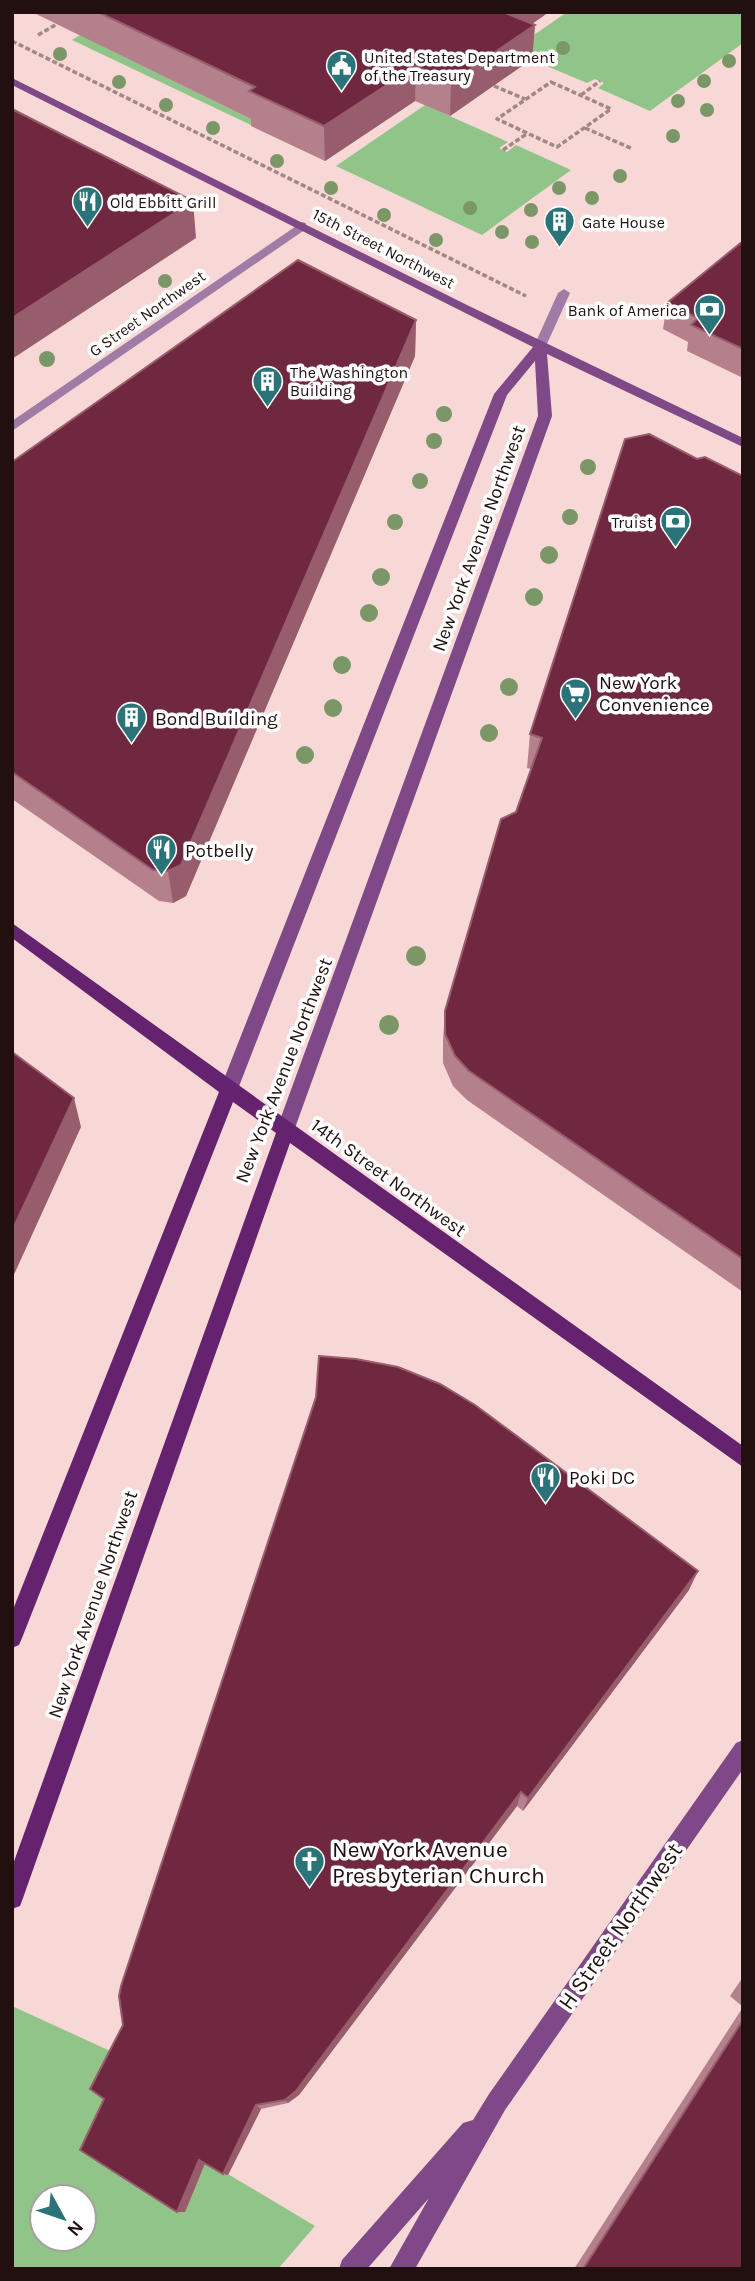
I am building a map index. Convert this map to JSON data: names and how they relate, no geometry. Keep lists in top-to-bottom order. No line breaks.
{"streets":{"main road":["15th Street Northwest","New York Avenue Northwest","14th Street Northwest","H Street Northwest"],"street":["G Street Northwest"]},"crossings":[["15th Street Northwest","G Street Northwest"],["15th Street Northwest","New York Avenue Northwest"],["New York Avenue Northwest","14th Street Northwest"]],"places":{"public building":["United States Department of the Treasury"],"restaurant":["Old Ebbitt Grill","Potbelly","Poki DC"],"building":["Gate House","The Washington Building","Bond Building"],"bank":["Bank of America","Truist"],"supermarket":["New York Convenience"],"church":["New York Avenue Presbyterian Church"]},"north":"bottom right"}
